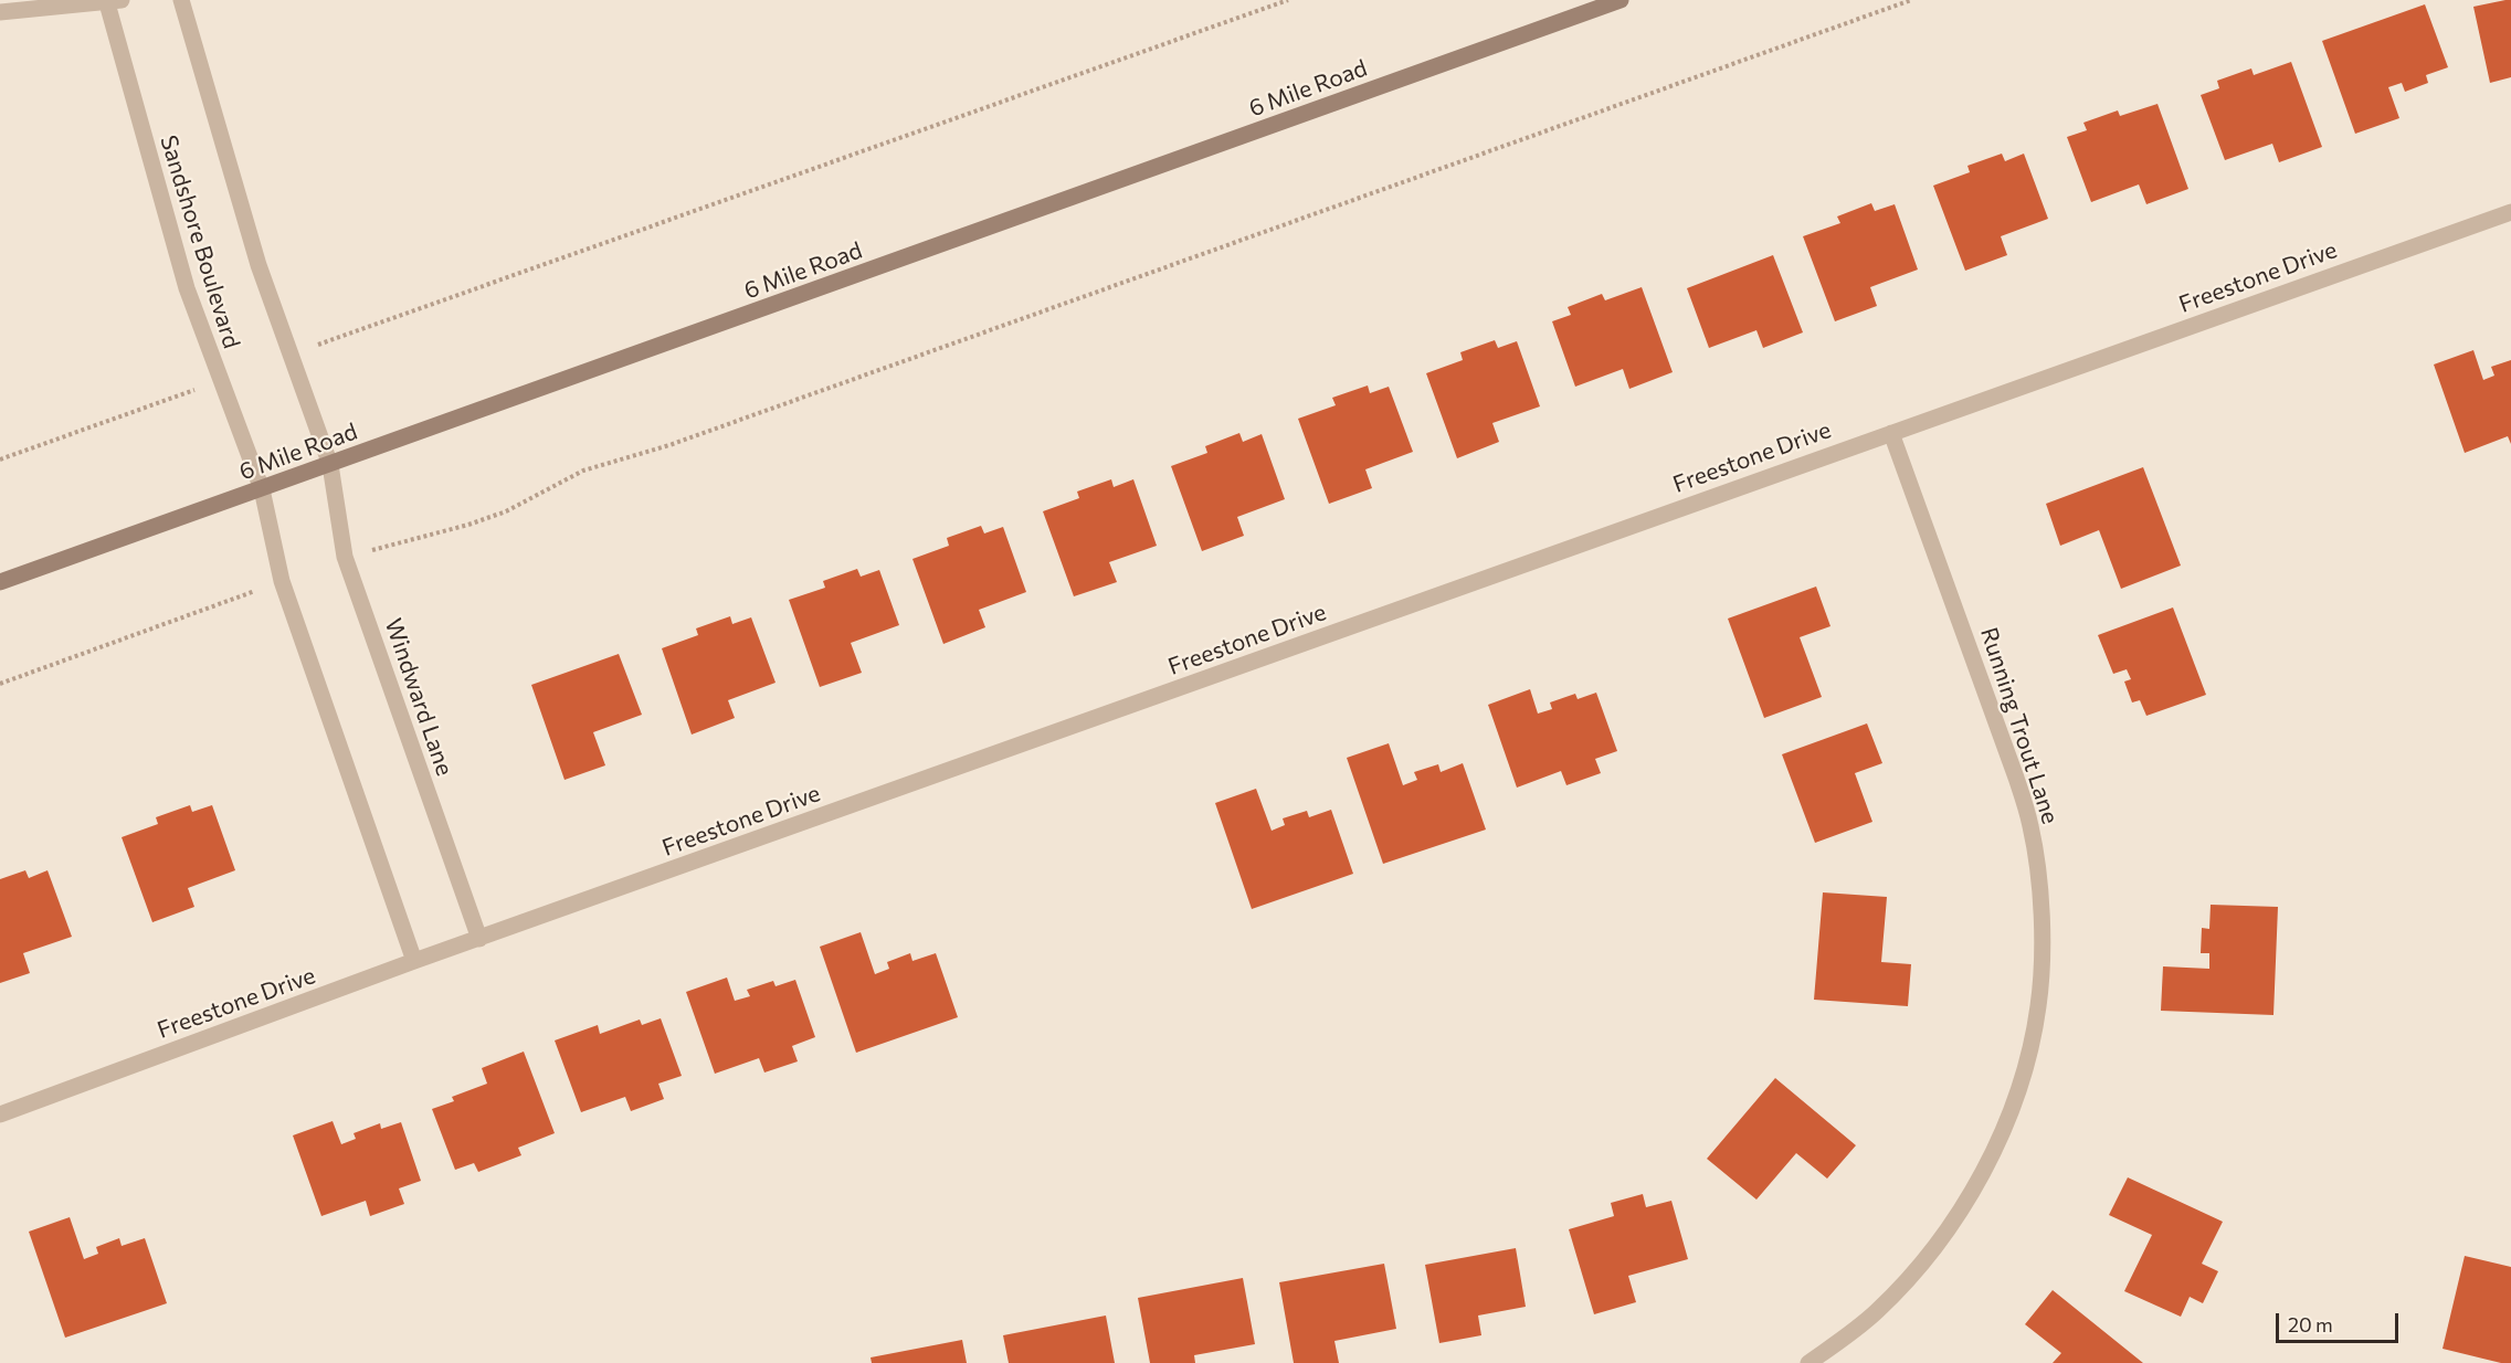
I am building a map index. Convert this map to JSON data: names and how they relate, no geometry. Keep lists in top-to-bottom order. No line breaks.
{"streets":{"street":["6 Mile Road","Sandshore Boulevard","Freestone Drive","Windward Lane","Running Trout Lane"]},"crossings":[["6 Mile Road","Sandshore Boulevard"],["6 Mile Road","Windward Lane"],["Freestone Drive","Windward Lane"],["Freestone Drive","Running Trout Lane"]],"scale_bar":"20 m"}
